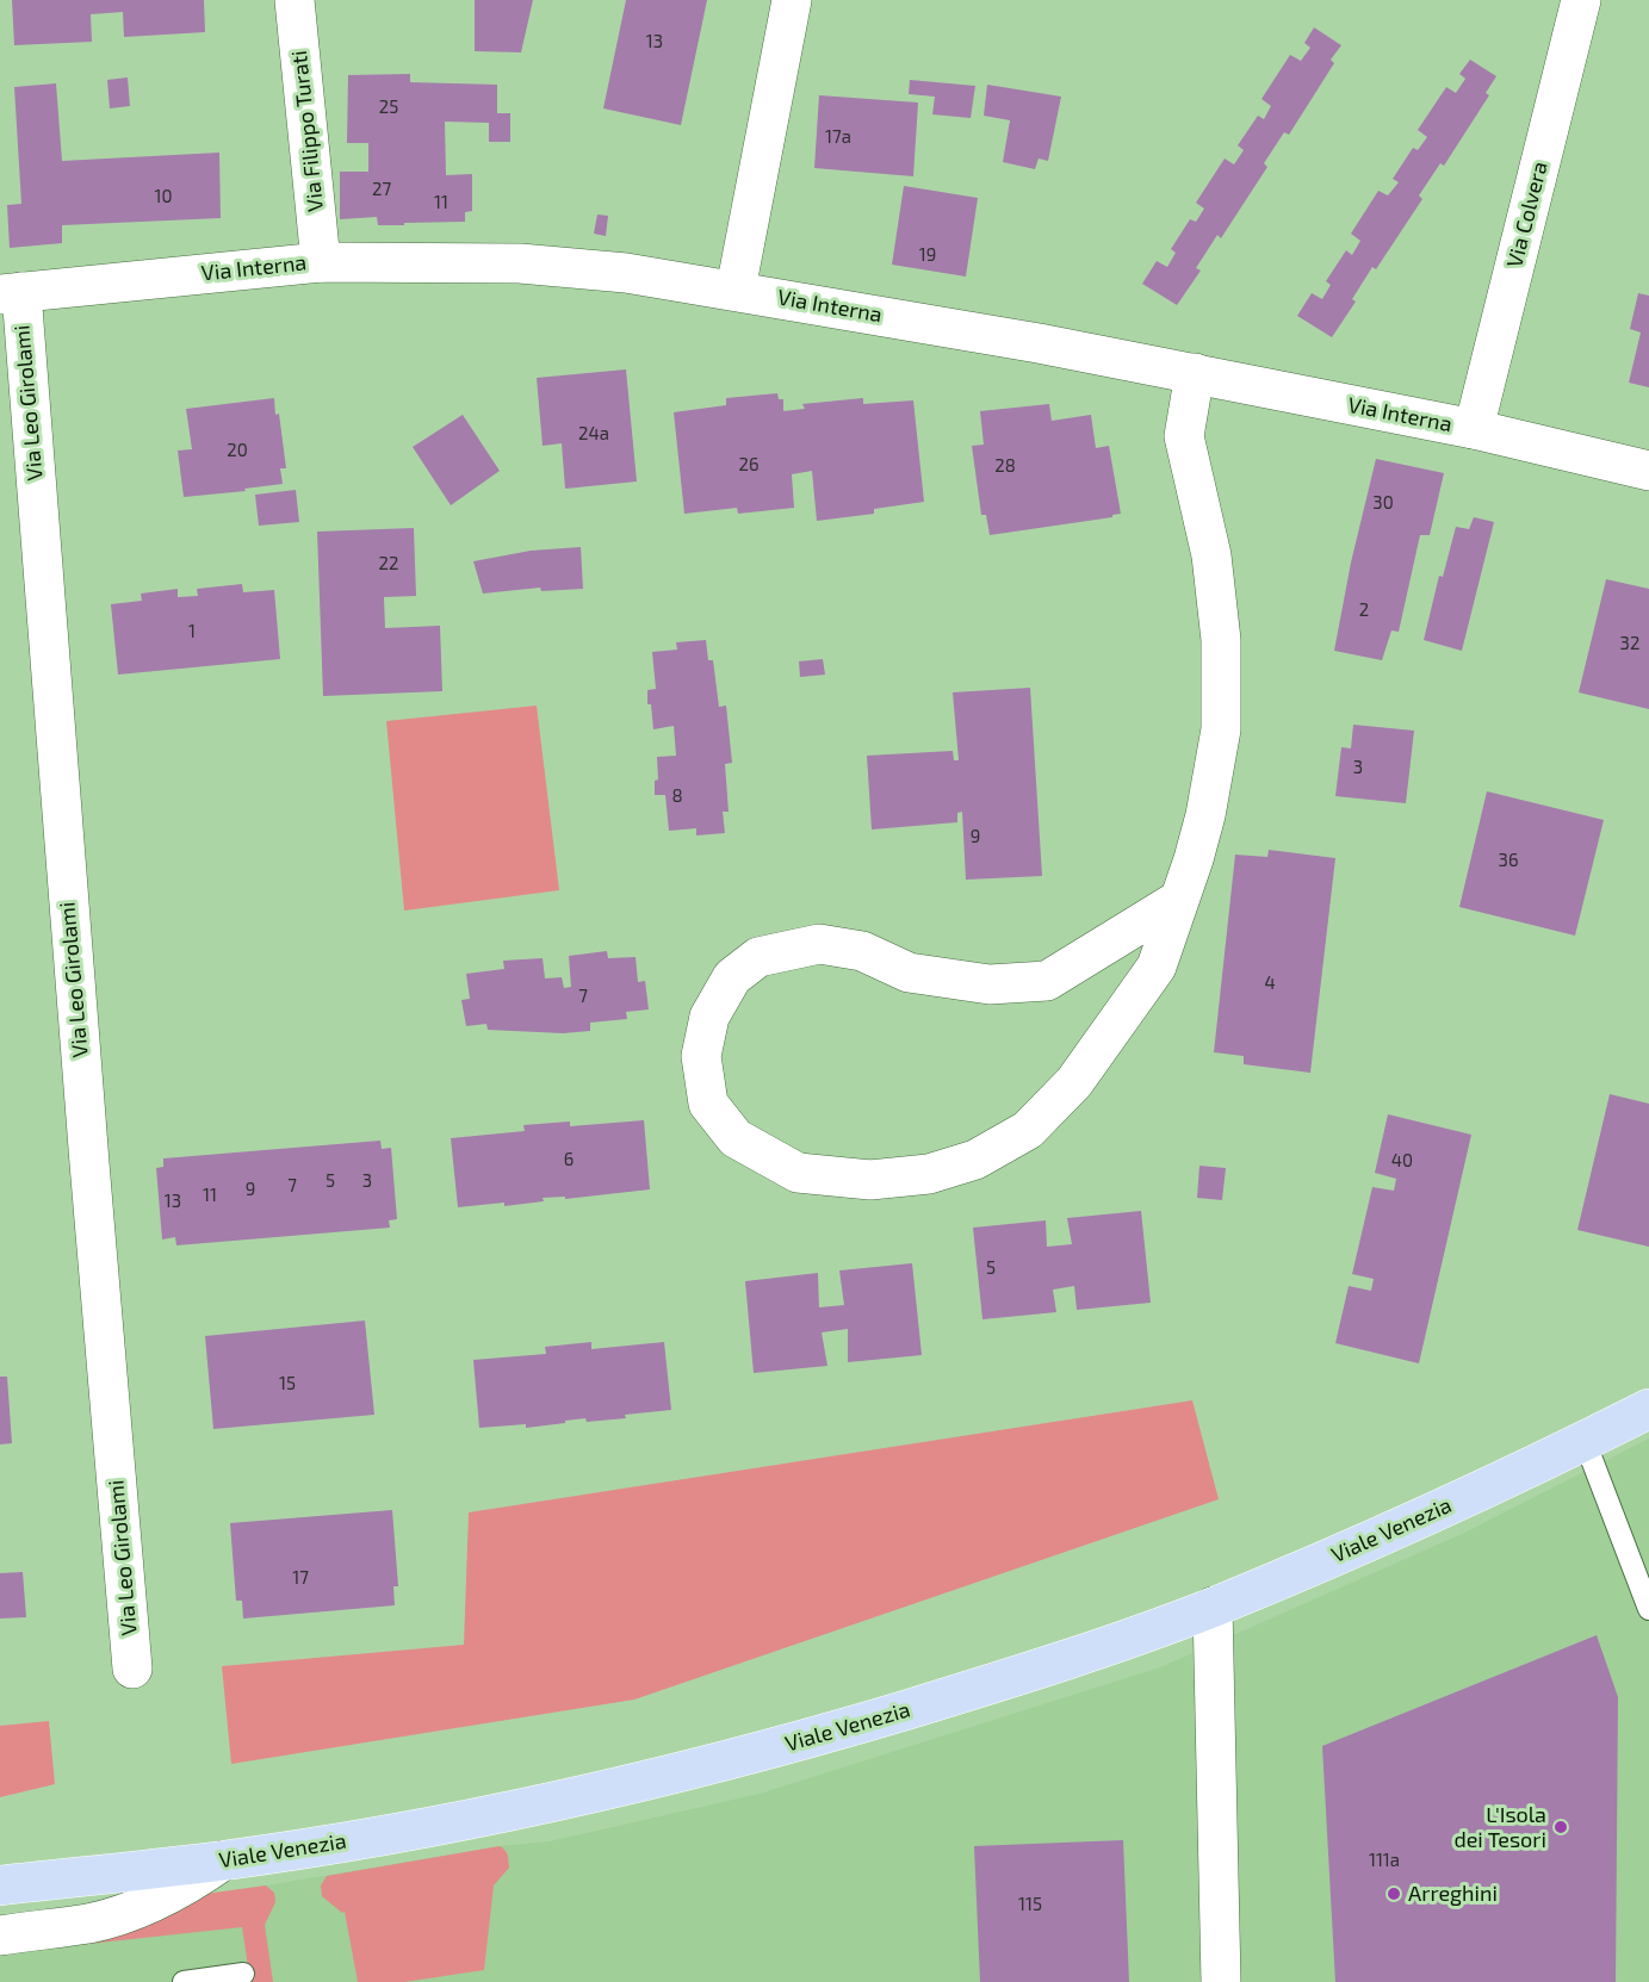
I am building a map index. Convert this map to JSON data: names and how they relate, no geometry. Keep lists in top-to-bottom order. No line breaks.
{"streets":{"main road":["Viale Venezia"],"street":["Via Filippo Turati","Via Colvera","Via Interna","Via Leo Girolami"]},"crossings":[["Via Filippo Turati","Via Interna"],["Via Colvera","Via Interna"],["Via Interna","Via Leo Girolami"]],"places":["L'Isola dei Tesori","Arreghini"],"house_numbers":["13","25","17a","27","10","11","19","24a","20","26","28","30","22","2","1","32","3","8","9","36","4","7","6","40","5","3","7","9","11","13","5","15","17","111a","115"]}
